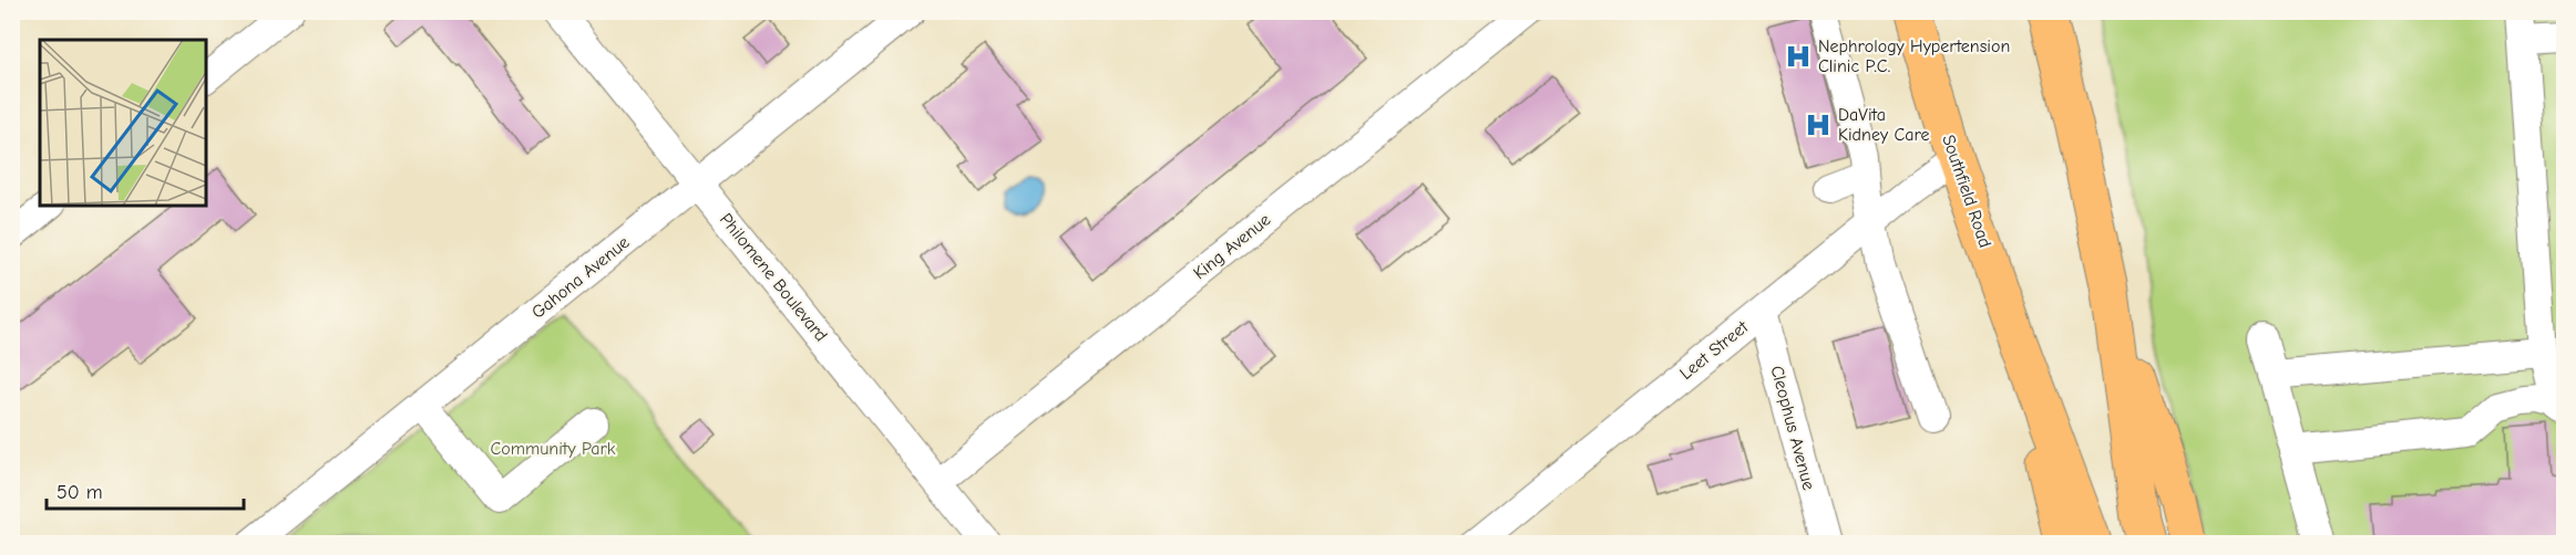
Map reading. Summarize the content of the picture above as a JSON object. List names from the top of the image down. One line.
{"streets":{"highway":["Southfield Road"],"street":["King Avenue","Gahona Avenue","Philomene Boulevard","Leet Street","Cleophus Avenue"]},"crossings":[["Southfield Road","Leet Street"],["King Avenue","Philomene Boulevard"],["Gahona Avenue","Philomene Boulevard"],["Leet Street","Cleophus Avenue"]],"parks":["Community Park"],"places":{"hospital":["Nephrology Hypertension Clinic P.C.","DaVita Kidney Care"]},"scale_bar":"50 m"}
